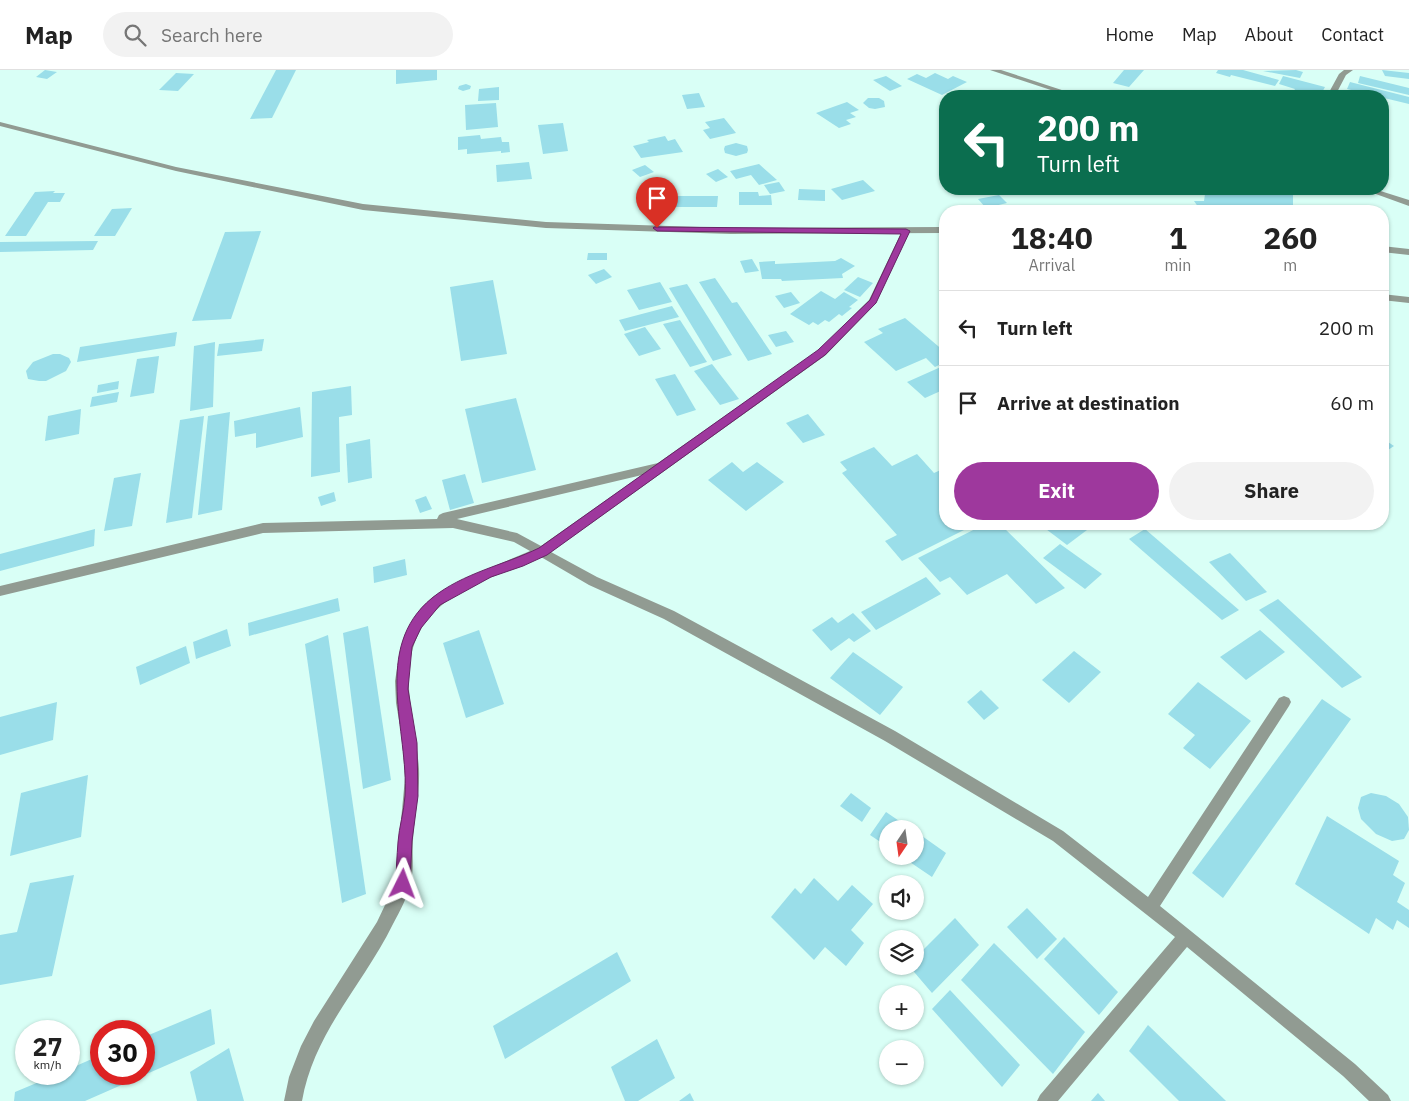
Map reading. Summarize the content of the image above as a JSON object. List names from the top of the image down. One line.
{"north":"bottom","page":{"header":"Map","search":"Search here","nav":["Home","Map","About","Contact"],"turn":["200 m","Turn left"],"eta":["18:40","Arrival","1","min","260","m"],"list":[{"name":"Turn left","value":"200 m"},{"name":"Arrive at destination","value":"60 m"}],"buttons":["Exit","Share"],"map_buttons":["+","−"],"speed":"27 km/h","limit":"30"}}
